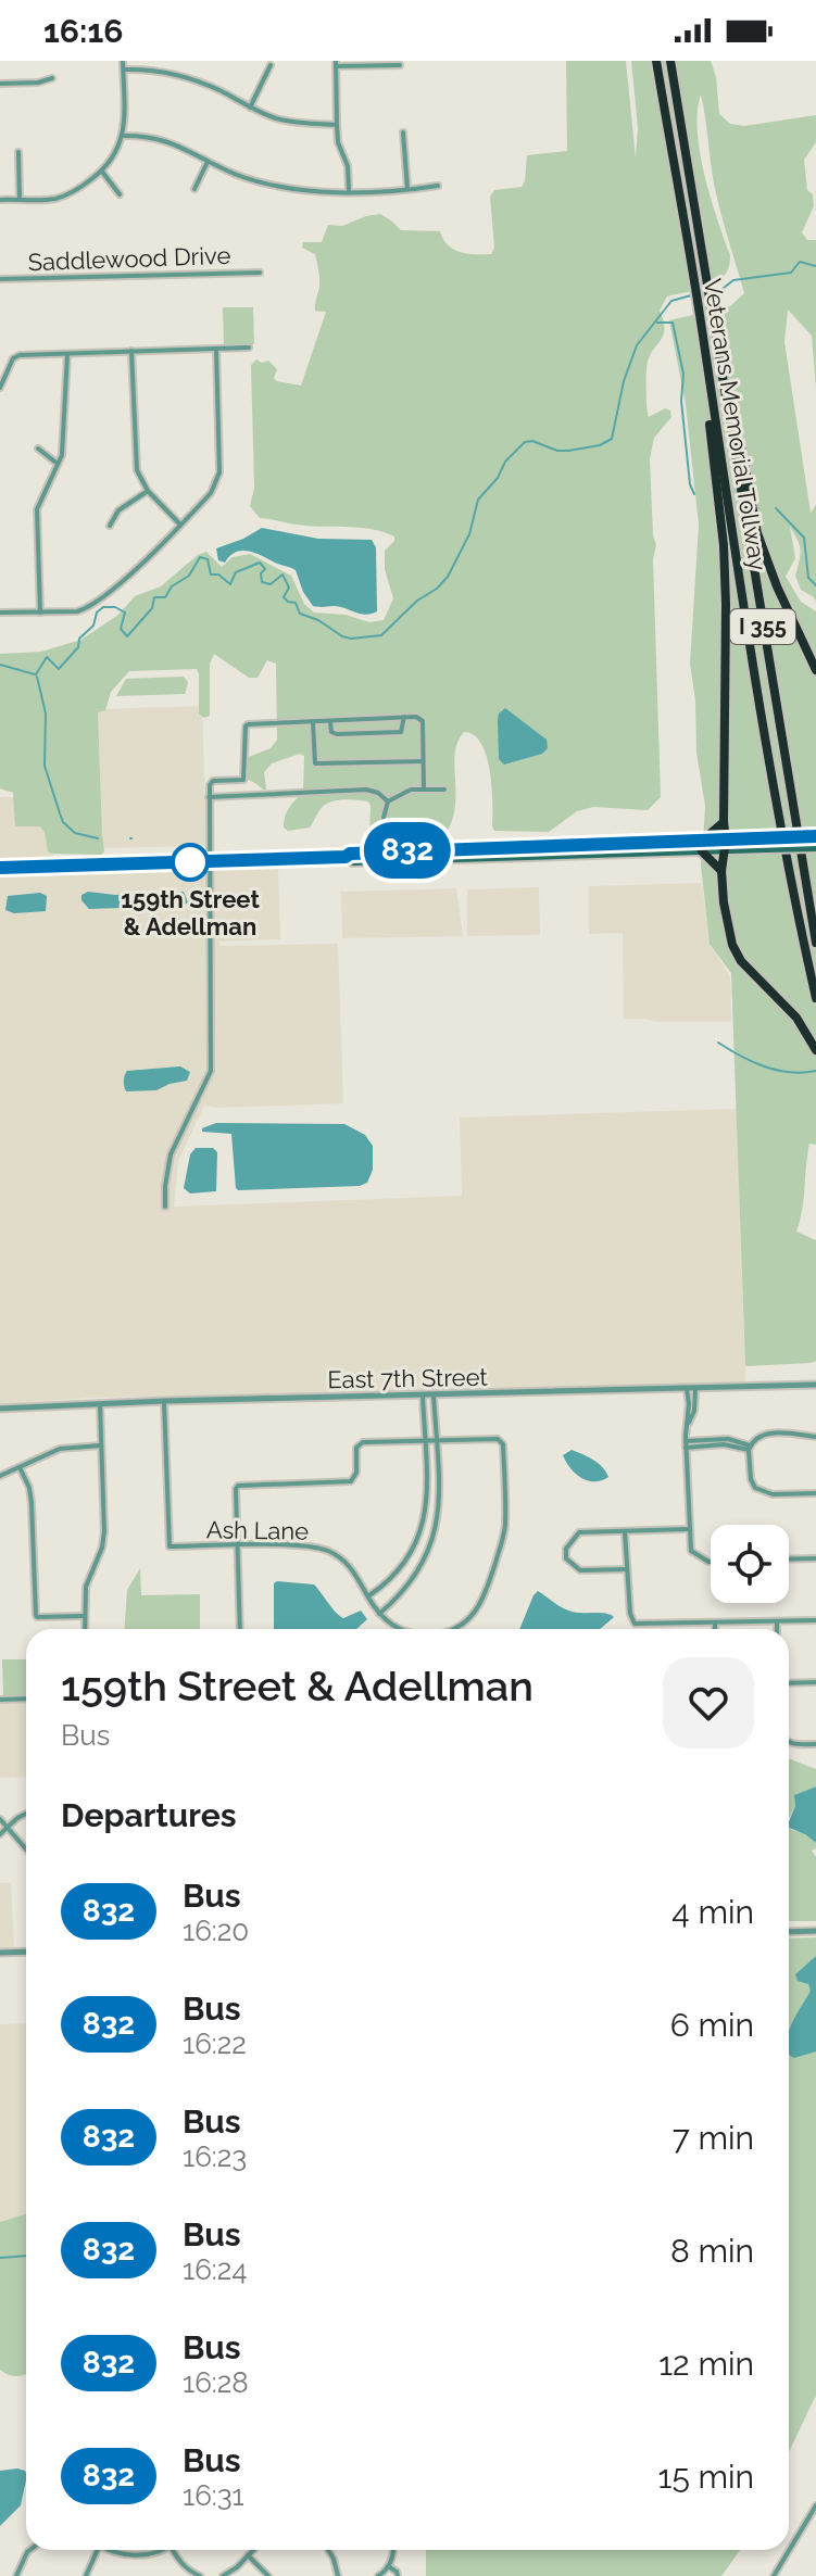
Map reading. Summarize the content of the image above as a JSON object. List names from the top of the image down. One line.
{"streets":{"highway":["Veterans Memorial Tollway","I 355"],"street":["Saddlewood Drive","East 7th Street","Ash Lane"]},"crossings":[["East 7th Street","Ash Lane"]],"places":["159th Street & Adellman"],"lines":["bus line 832"],"page":{"status":"16:16","on_map":"832","heading":[["159th Street & Adellman","Bus"],"Departures"],"list":[{"mark":"832","name":"Bus","note":"16:20","value":"4 min"},{"mark":"832","name":"Bus","note":"16:22","value":"6 min"},{"mark":"832","name":"Bus","note":"16:23","value":"7 min"},{"mark":"832","name":"Bus","note":"16:24","value":"8 min"},{"mark":"832","name":"Bus","note":"16:28","value":"12 min"},{"mark":"832","name":"Bus","note":"16:31","value":"15 min"}]}}
